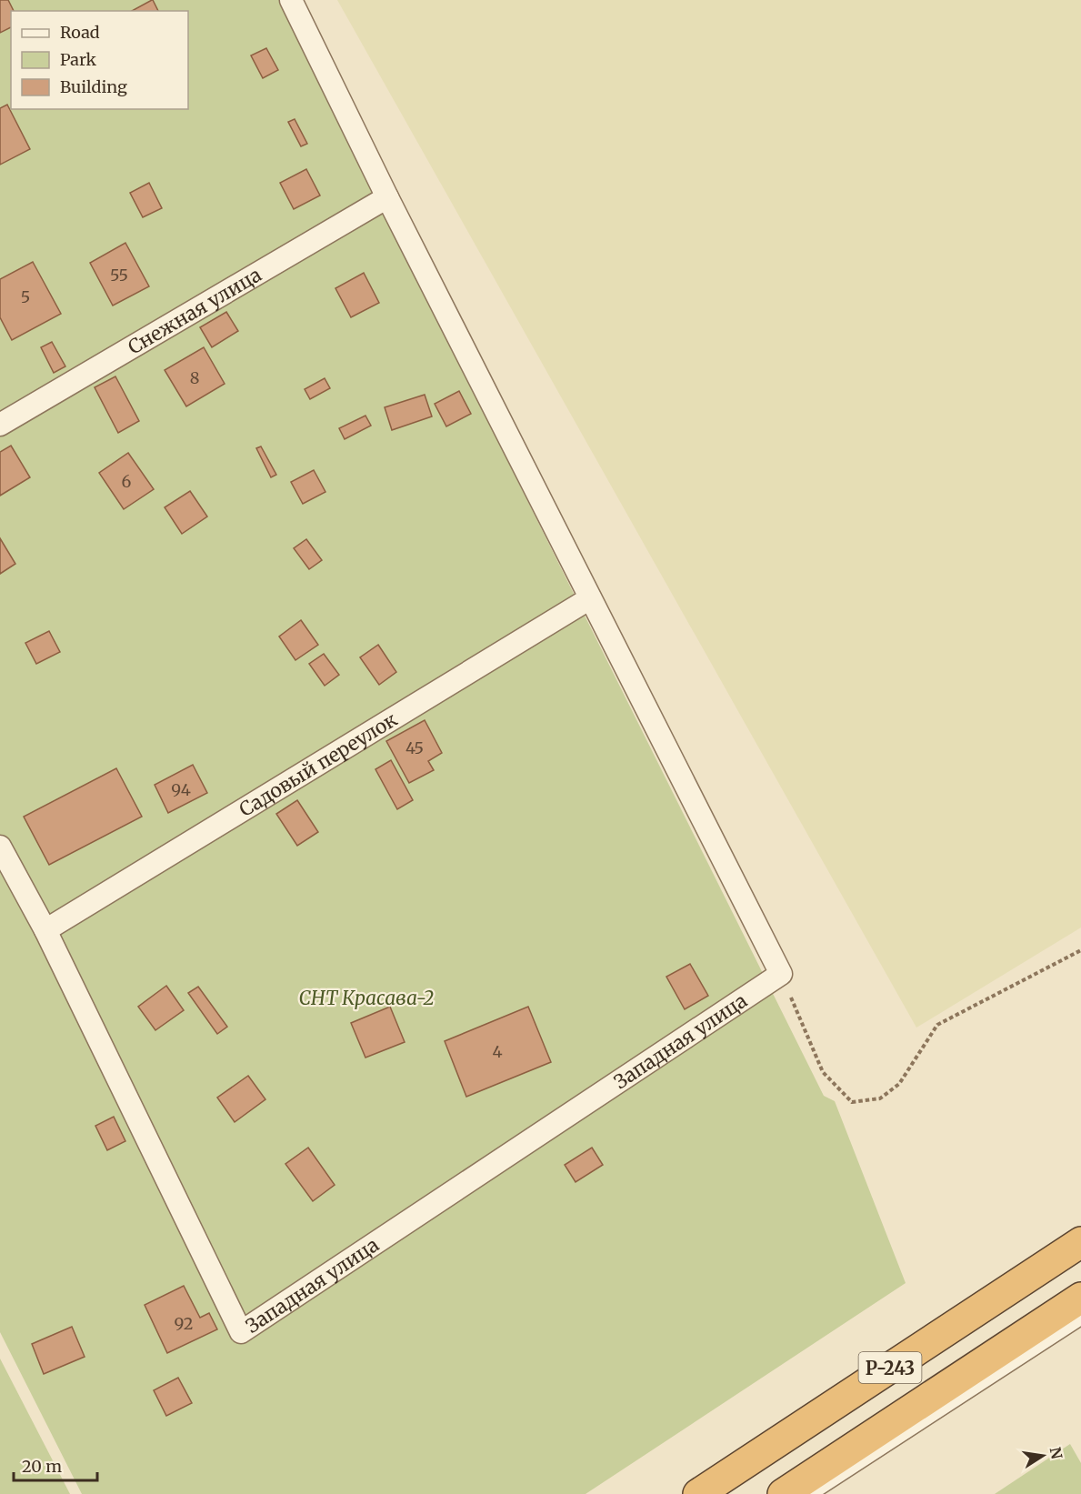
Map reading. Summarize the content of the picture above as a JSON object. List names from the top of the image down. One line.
{"streets":{"highway":["Р-243"],"street":["Снежная улица","Садовый переулок","Западная улица"]},"crossings":[["Садовый переулок","Западная улица"]],"parks":["СНТ Красава-2"],"house_numbers":["55","5","8","6","45","94","4","92"],"legend":["Road","Park","Building"],"scale_bar":"20 m","north":"right"}
